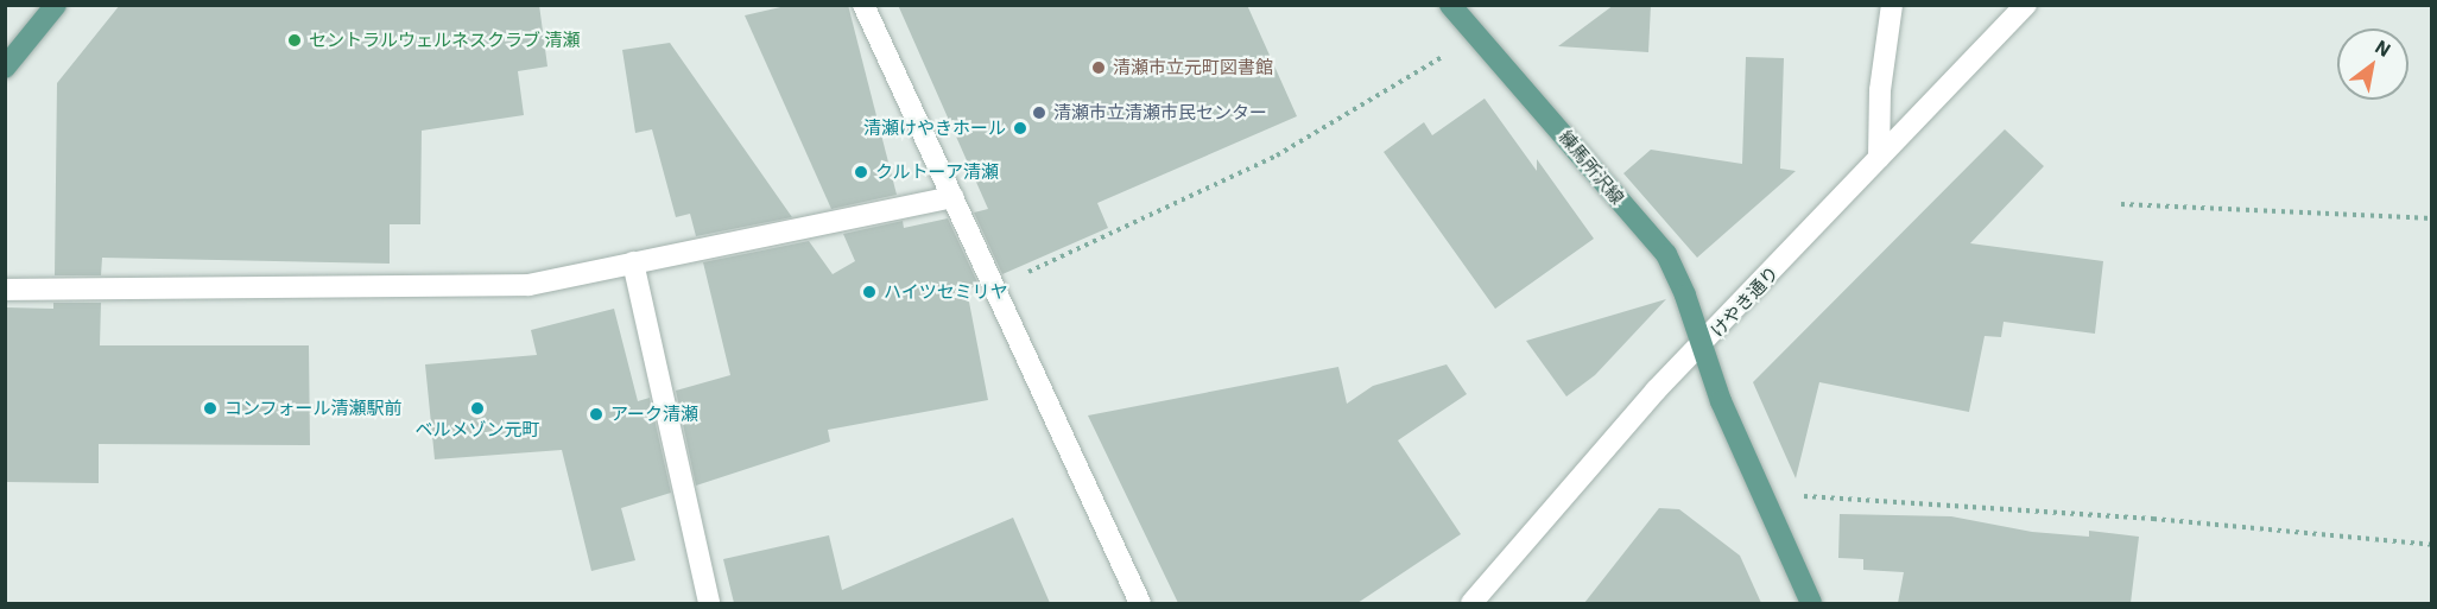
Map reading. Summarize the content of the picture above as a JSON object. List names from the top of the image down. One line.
{"streets":{"main road":["練馬所沢線"],"street":["けやき通り"]},"crossings":[["練馬所沢線","けやき通り"]],"places":["セントラルウェルネスクラブ 清瀬","清瀬市立元町図書館","清瀬市立清瀬市民センター","清瀬けやきホール","クルトーア清瀬","ハイツセミリヤ","コンフォール清瀬駅前","ベルメゾン元町","アーク清瀬"],"north":"top right"}
